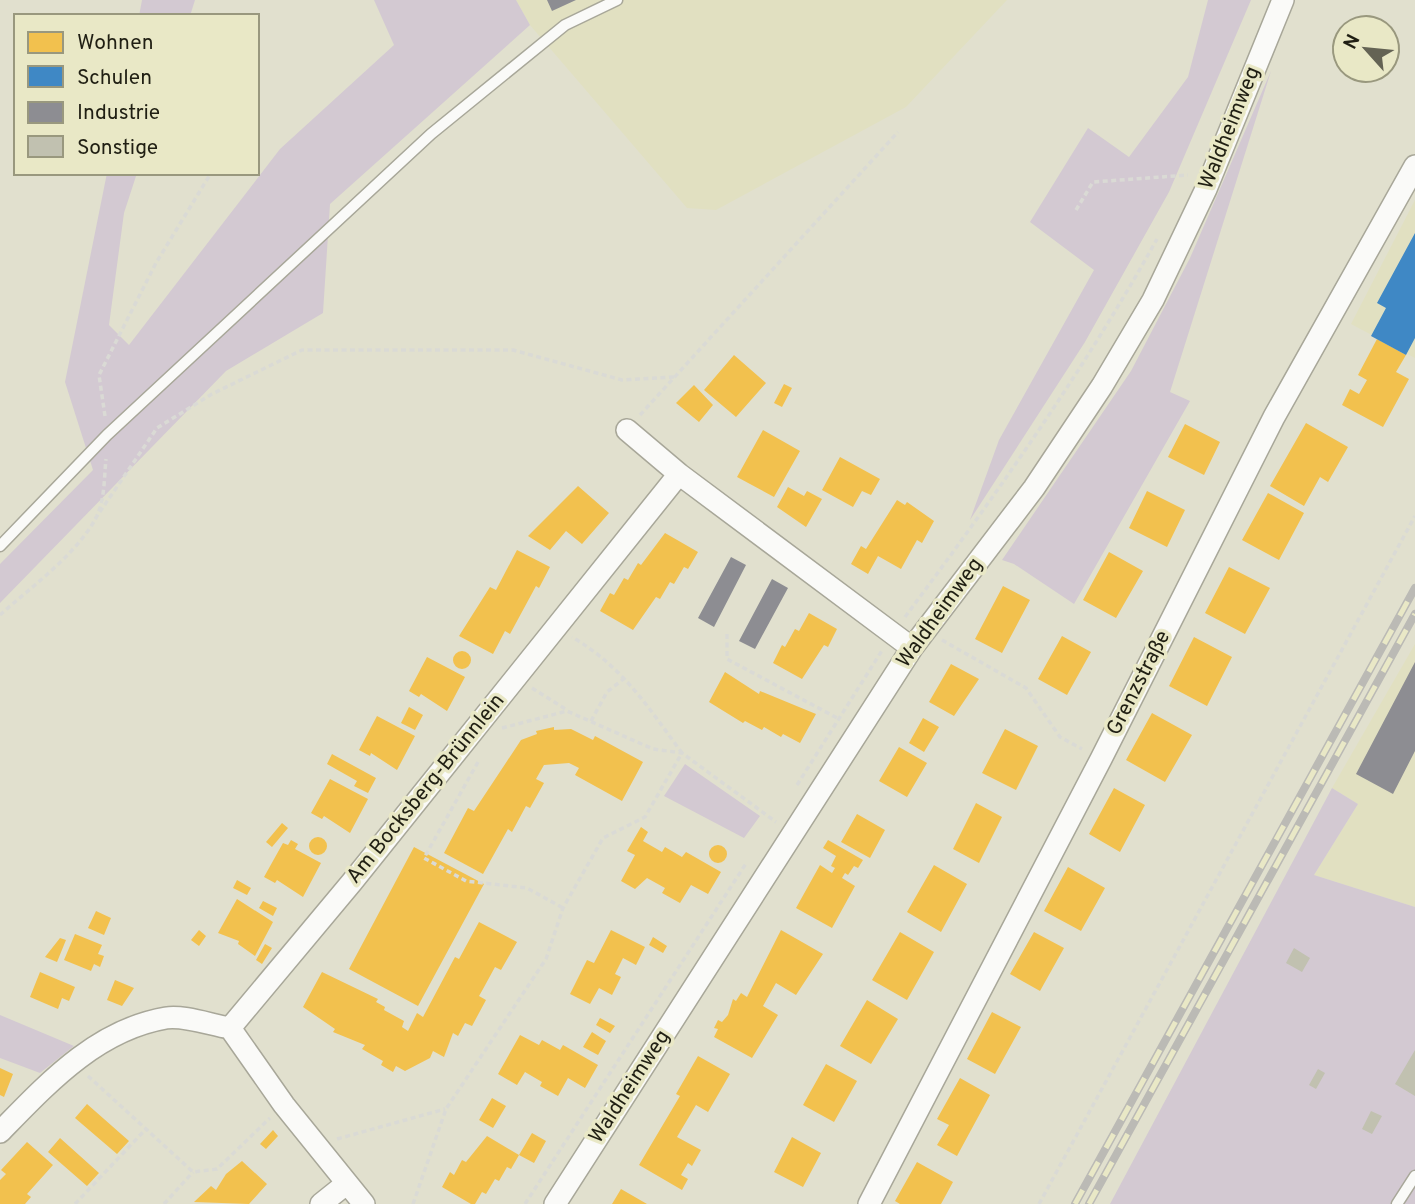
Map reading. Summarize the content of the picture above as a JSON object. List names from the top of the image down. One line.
{"streets":{"street":["Waldheimweg","Grenzstraße","Am Bocksberg-Brünnlein"]},"legend":["Wohnen","Schulen","Industrie","Sonstige"],"north":"top left"}
